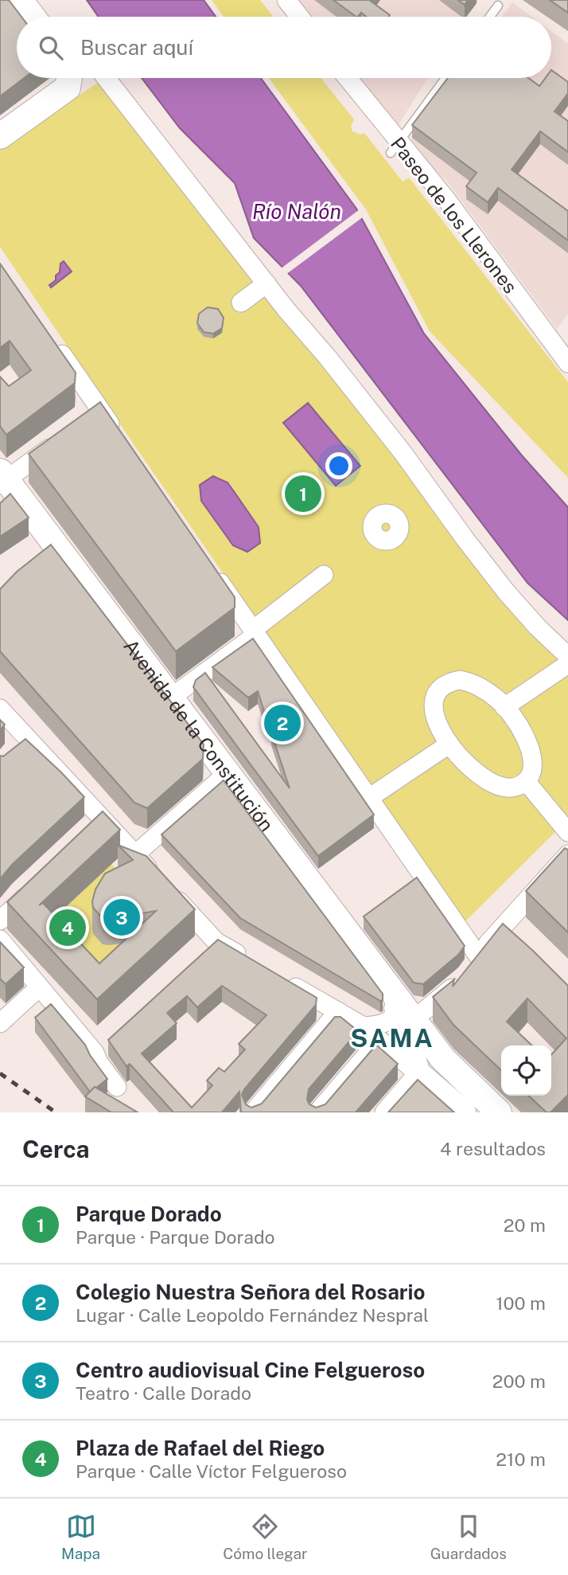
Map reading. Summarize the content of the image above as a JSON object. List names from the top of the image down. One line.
{"streets":{"street":["Paseo de los Llerones","Avenida de la Constitución"]},"districts":["SAMA"],"water":["Río Nalón"],"page":{"search":"Buscar aquí","pins":["1","2","3","4"],"heading":["Cerca","4 resultados"],"list":[{"mark":"1","name":"Parque Dorado","note":"Parque · Parque Dorado","value":"20 m"},{"mark":"2","name":"Colegio Nuestra Señora del Rosario","note":"Lugar · Calle Leopoldo Fernández Nespral","value":"100 m"},{"mark":"3","name":"Centro audiovisual Cine Felgueroso","note":"Teatro · Calle Dorado","value":"200 m"},{"mark":"4","name":"Plaza de Rafael del Riego","note":"Parque · Calle Víctor Felgueroso","value":"210 m"}],"nav":["Mapa","Cómo llegar","Guardados"]}}
